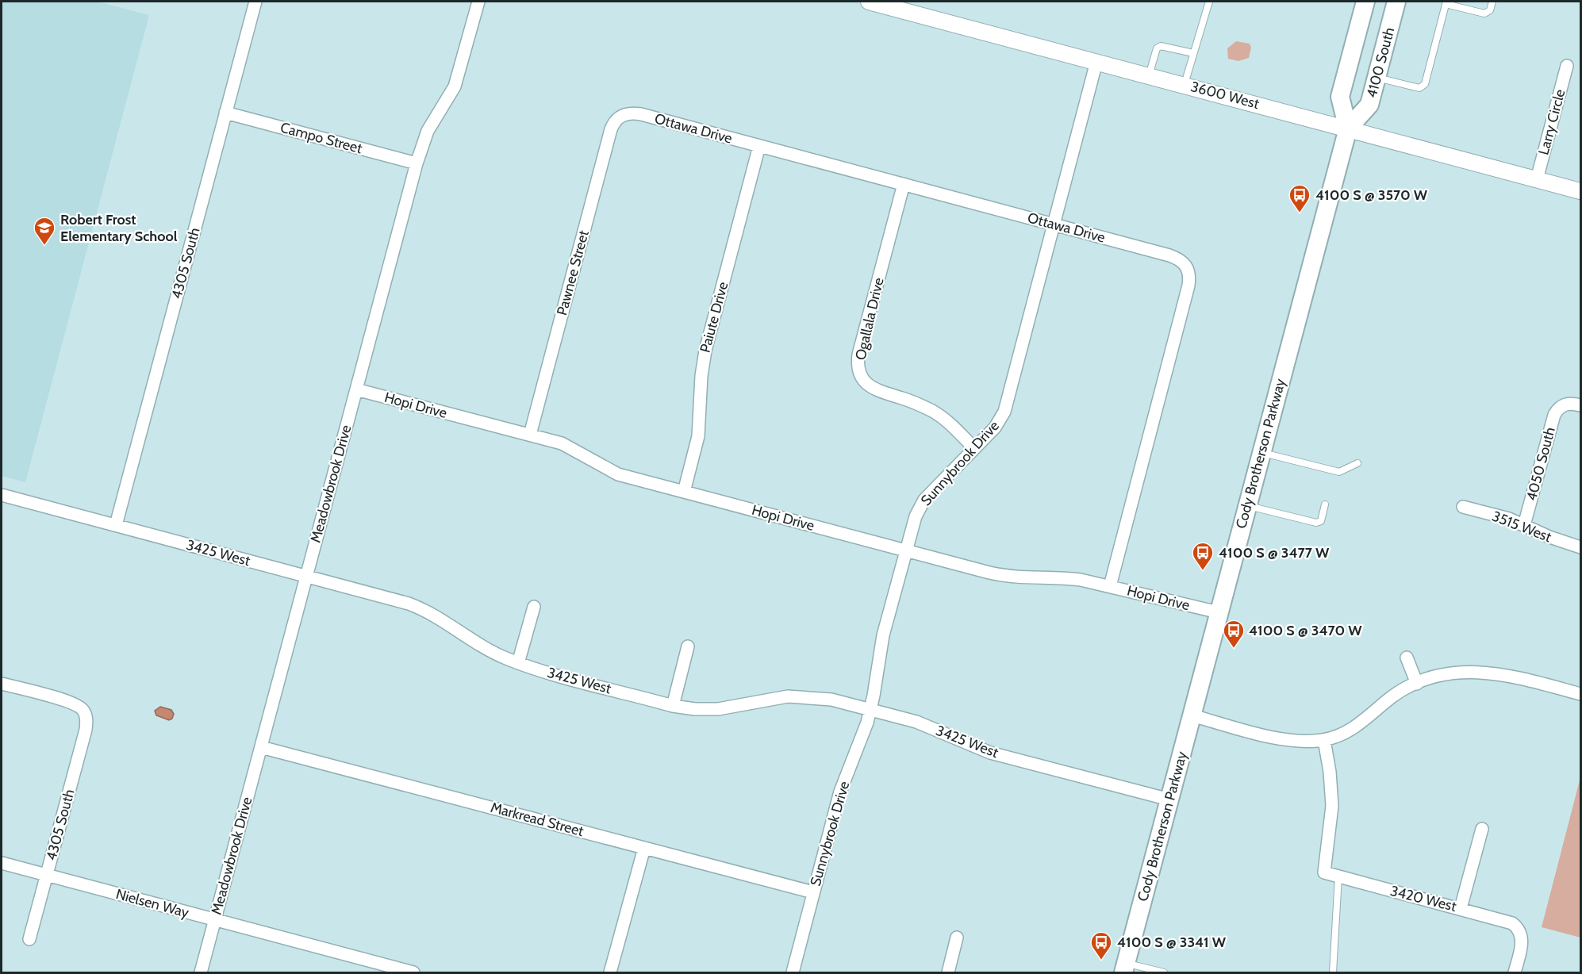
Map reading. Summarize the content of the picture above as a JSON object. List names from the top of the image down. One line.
{"streets":{"main road":["4100 South","Cody Brotherson Parkway"],"street":["3600 West","Larry Circle","Ottawa Drive","Campo Street","4305 South","Pawnee Street","Paiute Drive","Ogallala Drive","Hopi Drive","Sunnybrook Drive","4050 South","Meadowbrook Drive","3515 West","3425 West","Markread Street","3420 West","Nielsen Way"]},"crossings":[["4100 South","3600 West"],["4100 South","Cody Brotherson Parkway"],["3600 West","Larry Circle"],["3600 West","Cody Brotherson Parkway"],["3600 West","Sunnybrook Drive"],["Ottawa Drive","Pawnee Street"],["Ottawa Drive","Paiute Drive"],["Ottawa Drive","Ogallala Drive"],["Ottawa Drive","Hopi Drive"],["Ottawa Drive","Sunnybrook Drive"],["Campo Street","4305 South"],["Campo Street","Meadowbrook Drive"],["4305 South","3425 West"],["4305 South","Nielsen Way"],["Pawnee Street","Hopi Drive"],["Paiute Drive","Hopi Drive"],["Ogallala Drive","Sunnybrook Drive"],["Hopi Drive","Cody Brotherson Parkway"],["Hopi Drive","Sunnybrook Drive"],["Hopi Drive","Meadowbrook Drive"],["Cody Brotherson Parkway","3425 West"],["Sunnybrook Drive","3425 West"],["Sunnybrook Drive","Markread Street"],["4050 South","3515 West"],["Meadowbrook Drive","3425 West"],["Meadowbrook Drive","Markread Street"],["Meadowbrook Drive","Nielsen Way"]],"places":{"bus stop":["4100 S @ 3570 W","4100 S @ 3477 W","4100 S @ 3470 W","4100 S @ 3341 W"],"school or university":["Robert Frost Elementary School"]}}
